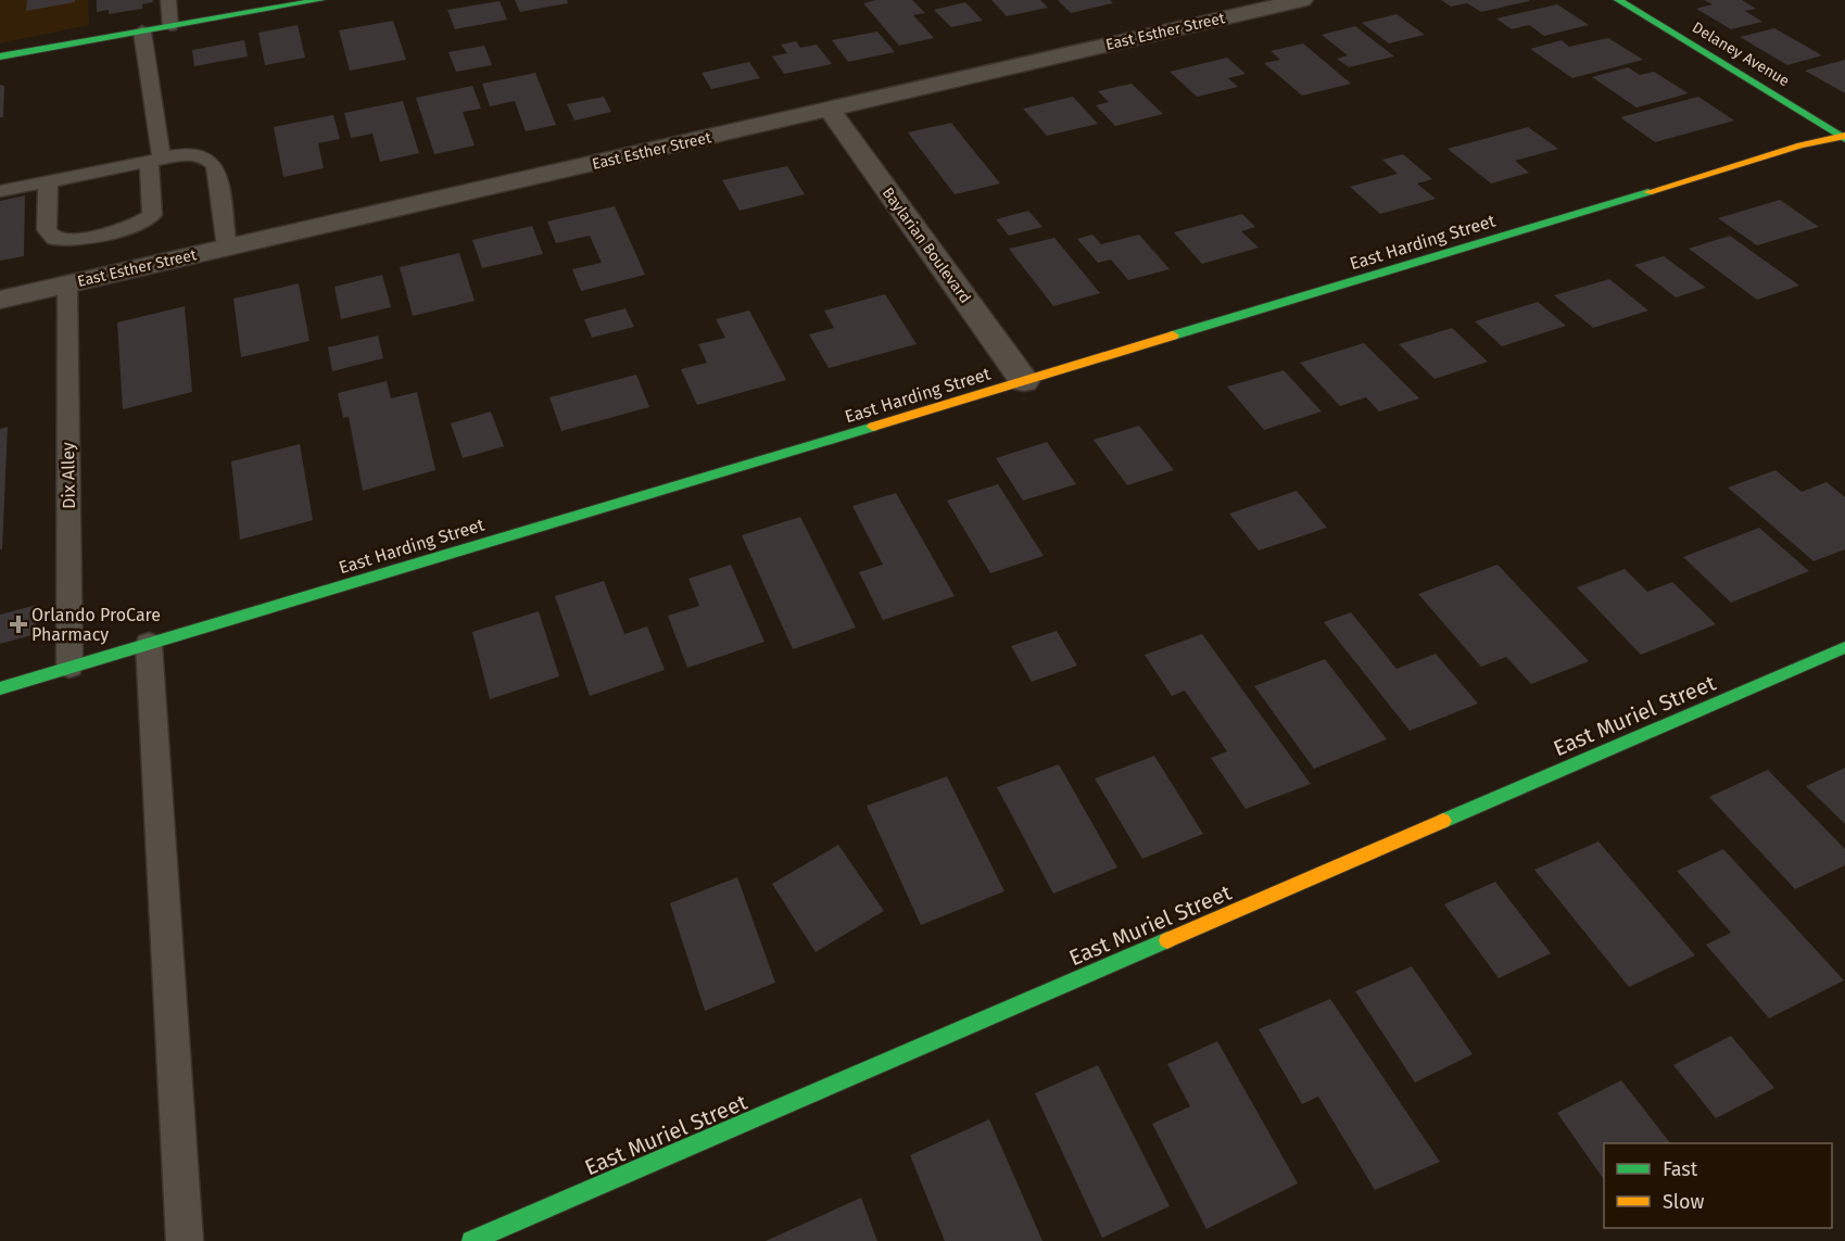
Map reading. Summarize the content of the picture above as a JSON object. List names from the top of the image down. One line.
{"streets":{"street":["East Esther Street","Delaney Avenue","East Harding Street","Baylarian Boulevard","East Muriel Street"],"lane":["Dix Alley"]},"crossings":[["East Esther Street","Baylarian Boulevard"],["East Esther Street","Dix Alley"],["Delaney Avenue","East Harding Street"],["East Harding Street","Baylarian Boulevard"],["East Harding Street","Dix Alley"]],"places":{"health":["Orlando ProCare Pharmacy"]},"legend":["Fast","Slow"]}
